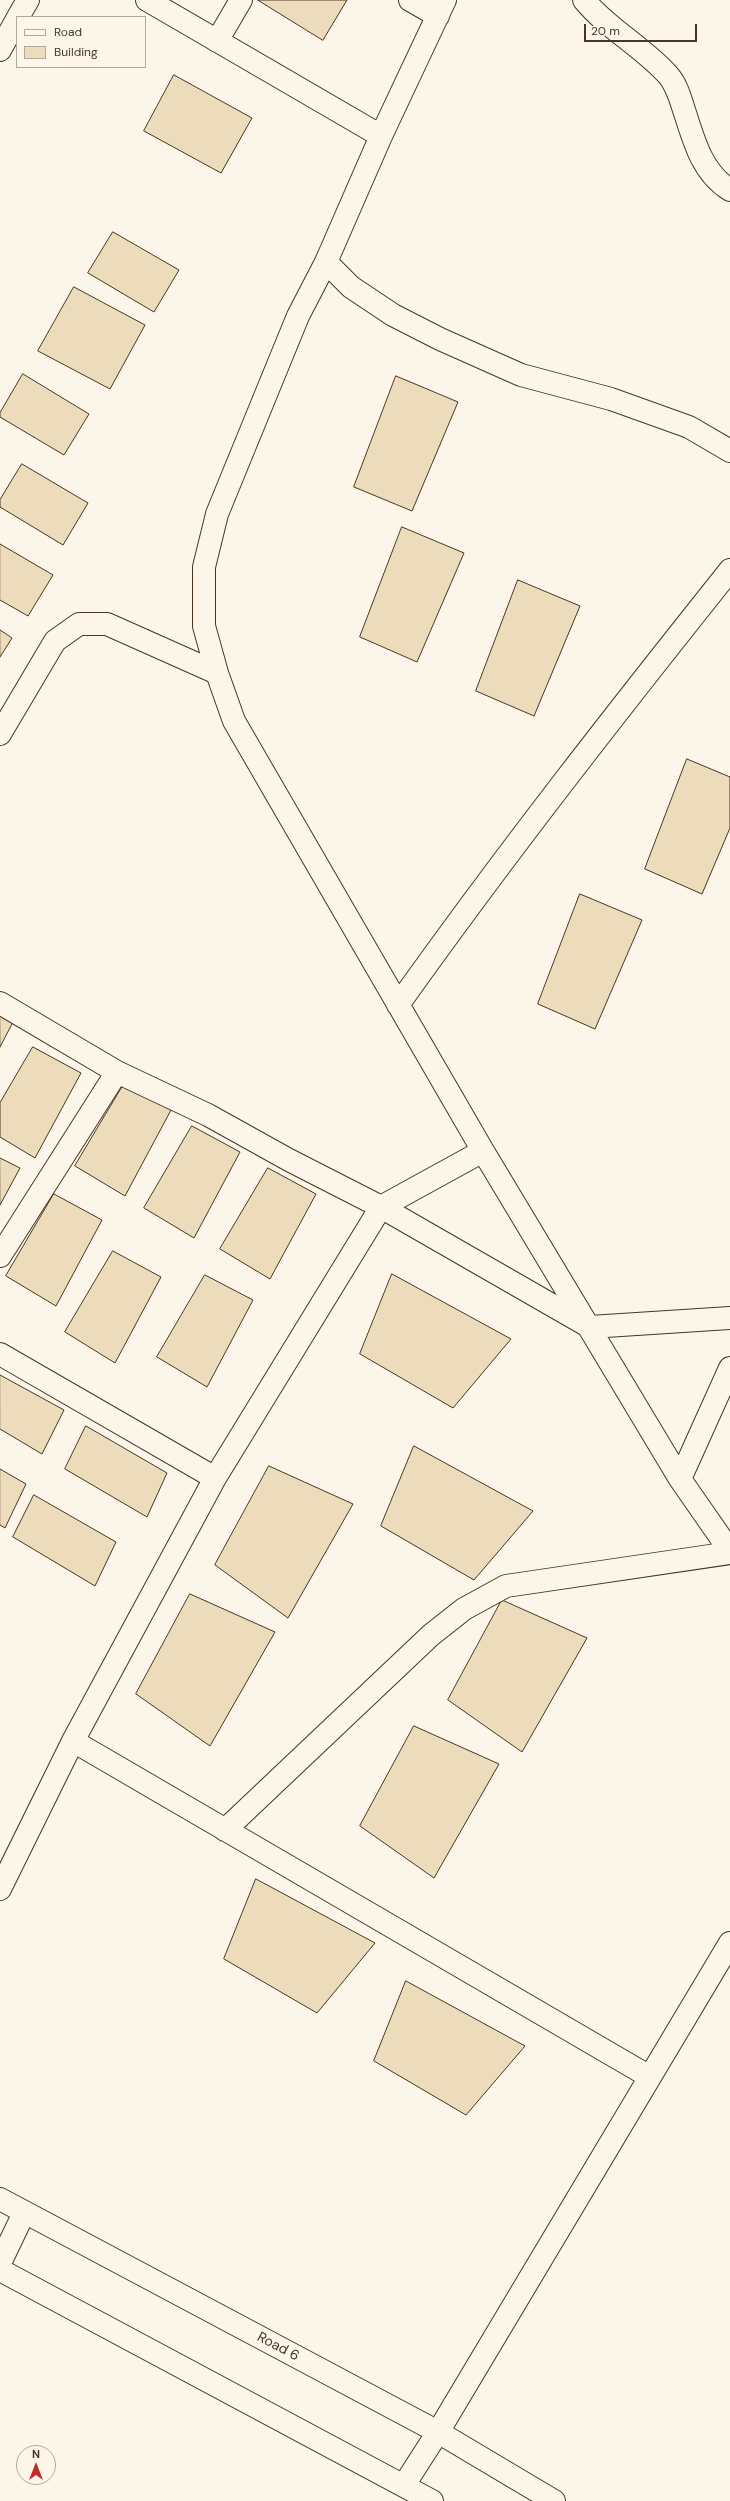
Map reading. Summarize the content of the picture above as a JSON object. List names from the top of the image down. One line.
{"streets":{"street":["Road 6"]},"legend":["Road","Building"],"scale_bar":"20 m","north":"top"}
